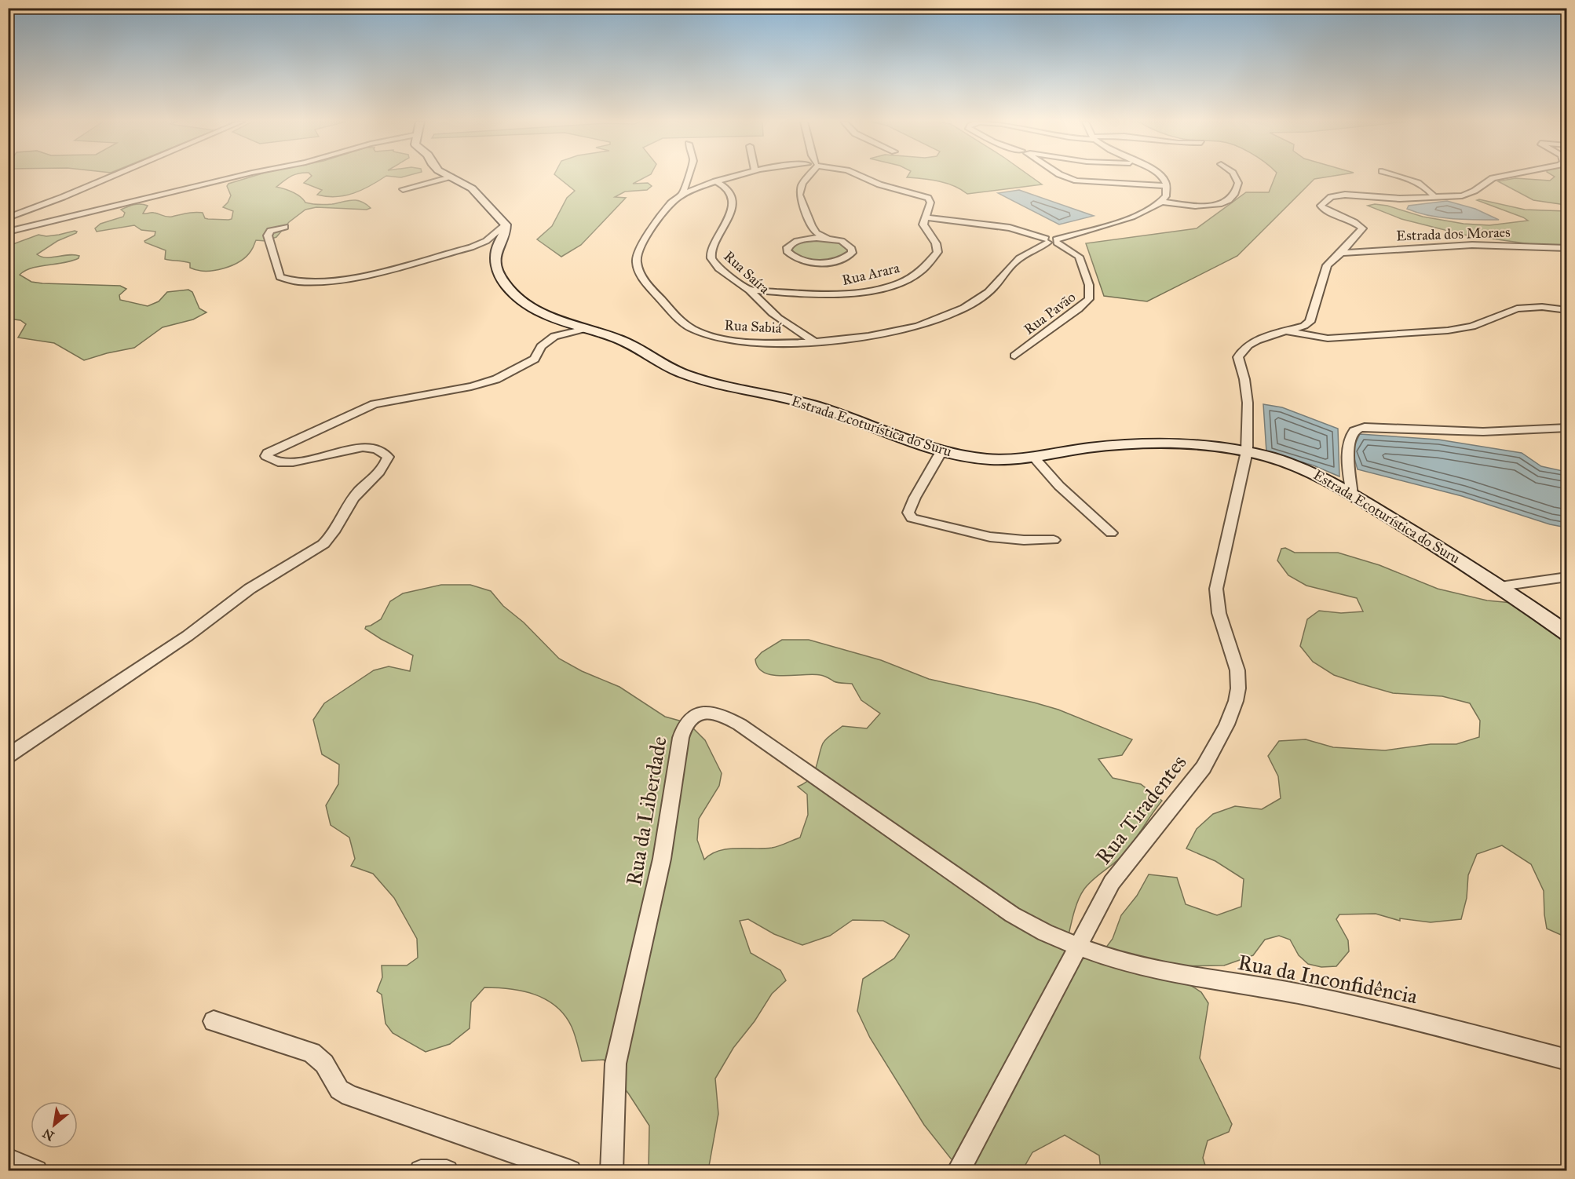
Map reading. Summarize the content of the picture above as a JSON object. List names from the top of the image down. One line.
{"streets":{"main road":["Estrada Ecoturística do Suru"],"street":["Estrada dos Moraes","Rua Saíra","Rua Arara","Rua Pavão","Rua Sabiá","Rua Tiradentes","Rua da Liberdade","Rua da Inconfidência"]},"crossings":[["Rua Saíra","Rua Arara"],["Rua Saíra","Rua Sabiá"],["Rua Arara","Rua Pavão"],["Rua Pavão","Rua Sabiá"],["Estrada Ecoturística do Suru","Rua Tiradentes"],["Rua Tiradentes","Rua da Liberdade"],["Rua Tiradentes","Rua da Inconfidência"],["Rua da Liberdade","Rua da Inconfidência"]],"north":"bottom left"}
